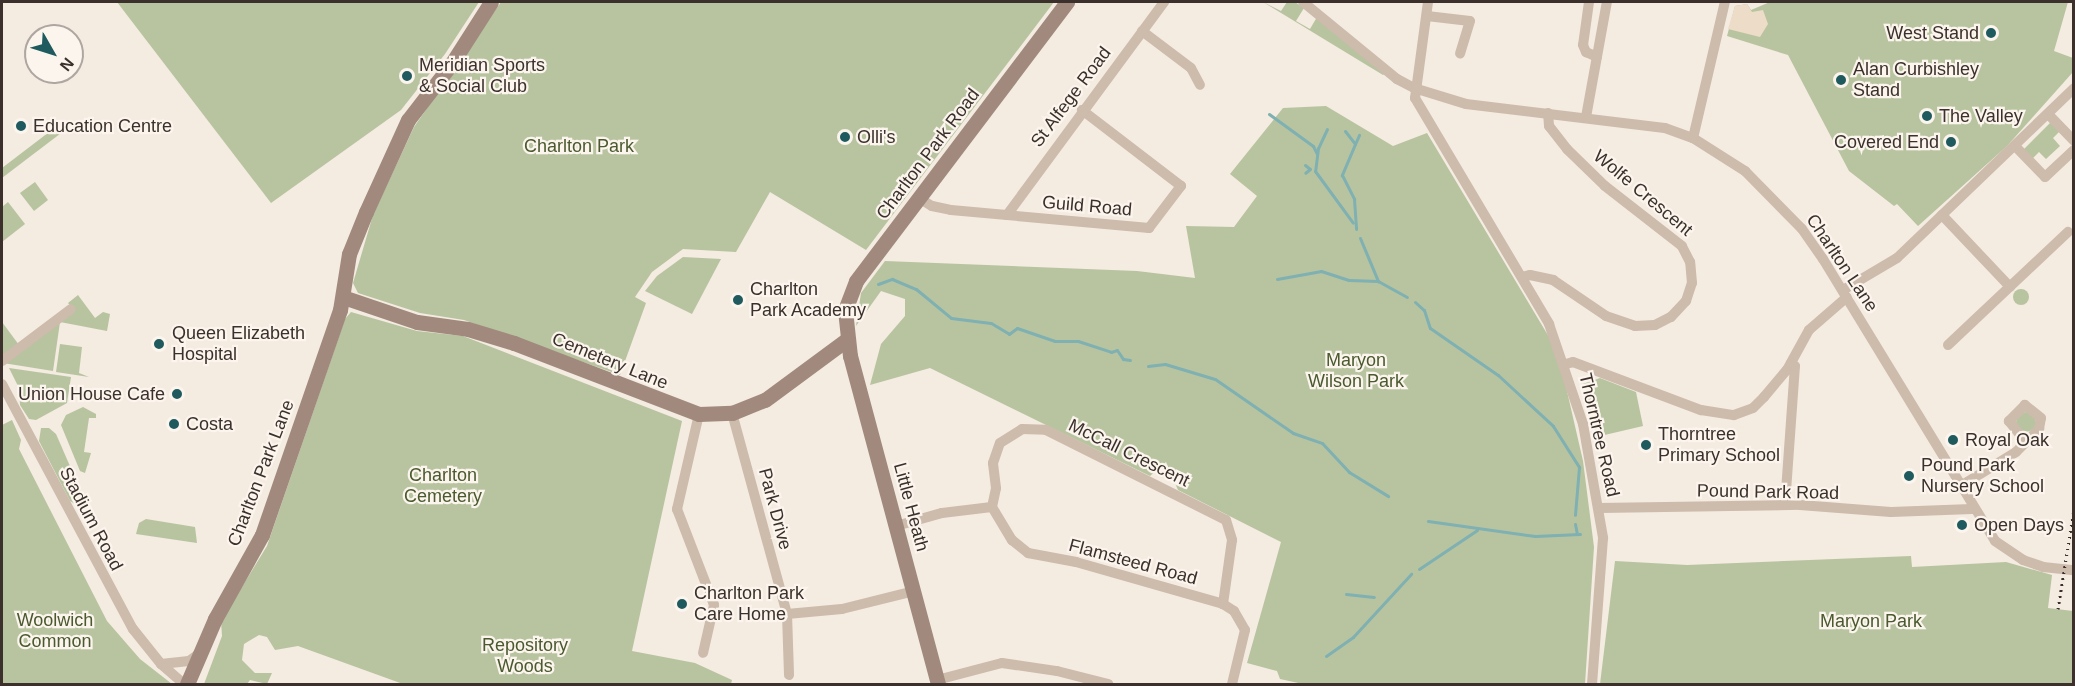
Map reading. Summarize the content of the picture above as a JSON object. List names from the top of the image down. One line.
{"streets":{"street":["St Alfege Road","Charlton Park Road","Wolfe Crescent","Guild Road","Charlton Lane","Cemetery Lane","Thorntree Road","McCall Crescent","Charlton Park Lane","Pound Park Road","Little Heath","Park Drive","Stadium Road","Flamsteed Road"]},"crossings":[["St Alfege Road","Guild Road"],["Charlton Park Road","Guild Road"],["Charlton Park Road","Cemetery Lane"],["Charlton Park Road","Little Heath"],["Wolfe Crescent","Charlton Lane"],["Wolfe Crescent","Thorntree Road"],["Charlton Lane","Thorntree Road"],["Charlton Lane","Pound Park Road"],["Cemetery Lane","Charlton Park Lane"],["Cemetery Lane","Little Heath"],["Cemetery Lane","Park Drive"],["Thorntree Road","Pound Park Road"],["McCall Crescent","Flamsteed Road"],["Charlton Park Lane","Stadium Road"]],"parks":["Charlton Park","Maryon Wilson Park","Charlton Cemetery","Woolwich Common","Maryon Park","Repository Woods"],"places":["West Stand","Meridian Sports & Social Club","Alan Curbishley Stand","The Valley","Education Centre","Olli's","Covered End","Charlton Park Academy","Queen Elizabeth Hospital","Union House Cafe","Costa","Royal Oak","Thorntree Primary School","Pound Park Nursery School","Open Days","Charlton Park Care Home"],"north":"bottom right"}
